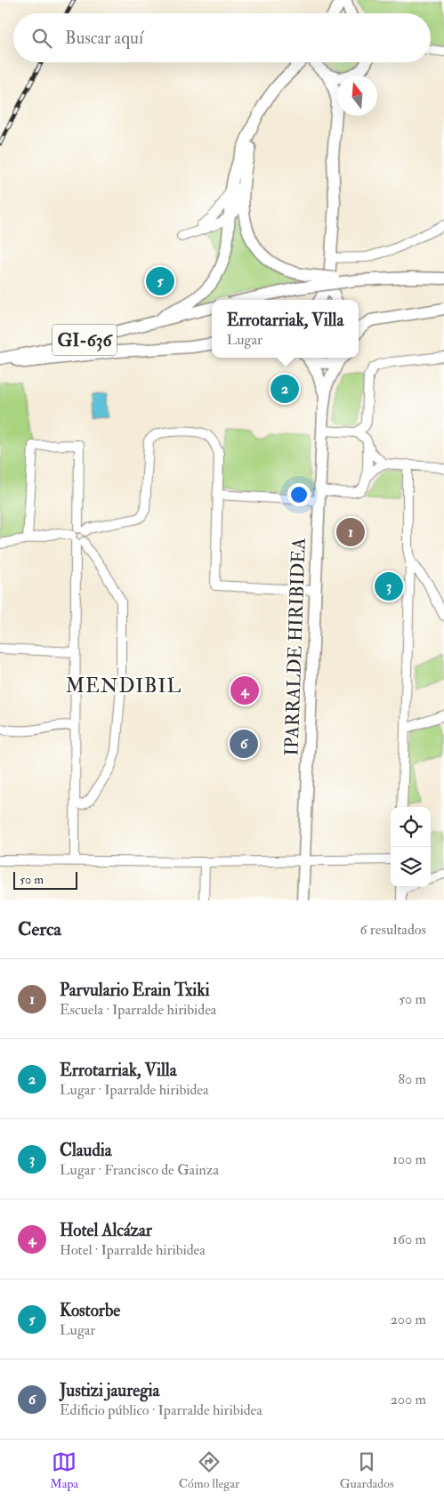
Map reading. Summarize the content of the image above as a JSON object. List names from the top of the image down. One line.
{"streets":{"main road":["GI-636","IPARRALDE HIRIBIDEA"]},"districts":["MENDIBIL"],"scale_bar":"50 m","north":"top","page":{"search":"Buscar aquí","pins":["5","2","1","3","4","6"],"popup":["Errotarriak, Villa","Lugar"],"scale":"50 m","heading":["Cerca","6 resultados"],"list":[{"mark":"1","name":"Parvulario Erain Txiki","note":"Escuela · Iparralde hiribidea","value":"50 m"},{"mark":"2","name":"Errotarriak, Villa","note":"Lugar · Iparralde hiribidea","value":"80 m"},{"mark":"3","name":"Claudia","note":"Lugar · Francisco de Gainza","value":"100 m"},{"mark":"4","name":"Hotel Alcázar","note":"Hotel · Iparralde hiribidea","value":"160 m"},{"mark":"5","name":"Kostorbe","note":"Lugar","value":"200 m"},{"mark":"6","name":"Justizi jauregia","note":"Edificio público · Iparralde hiribidea","value":"200 m"}],"nav":["Mapa","Cómo llegar","Guardados"]}}
